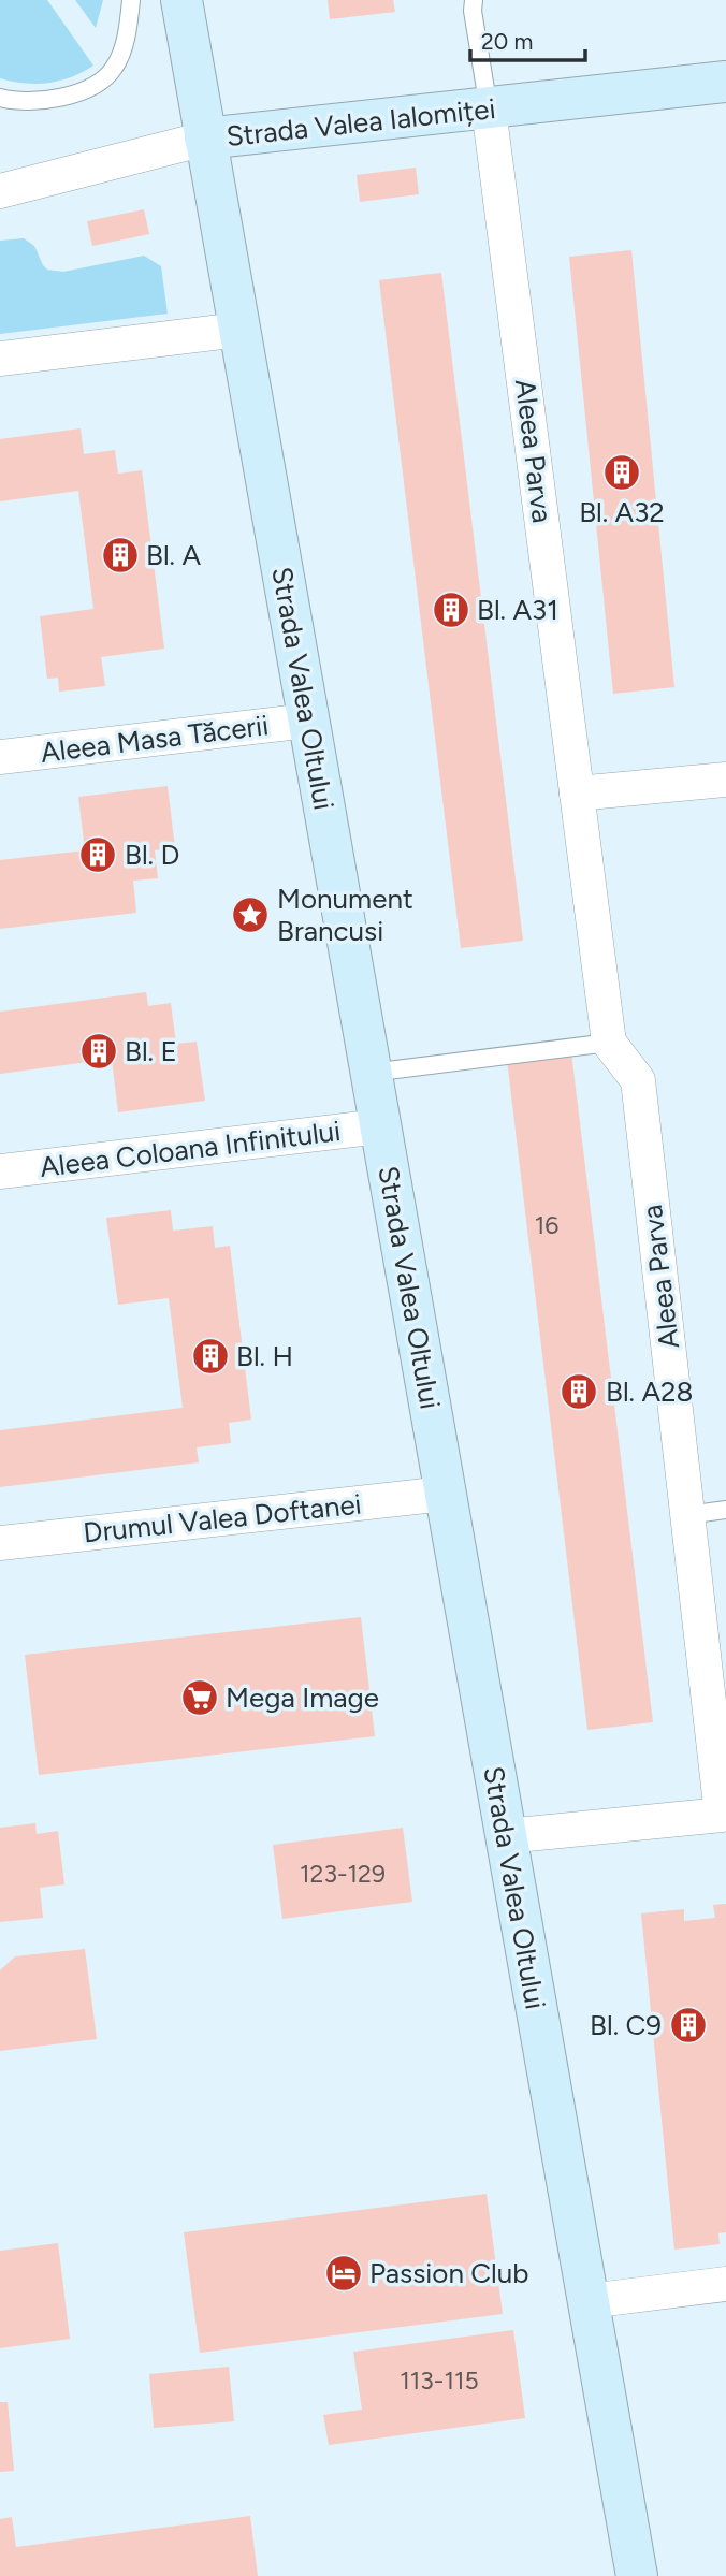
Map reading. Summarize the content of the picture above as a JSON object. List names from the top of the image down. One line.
{"streets":{"main road":["Strada Valea Ialomiței","Strada Valea Oltului"],"street":["Aleea Parva","Aleea Masa Tăcerii","Aleea Coloana Infinitului","Drumul Valea Doftanei"]},"crossings":[["Strada Valea Ialomiței","Aleea Parva"],["Strada Valea Ialomiței","Strada Valea Oltului"],["Aleea Parva","Strada Valea Oltului"],["Strada Valea Oltului","Aleea Masa Tăcerii"],["Strada Valea Oltului","Aleea Coloana Infinitului"],["Strada Valea Oltului","Drumul Valea Doftanei"]],"places":{"building":["Bl. A32","Bl. A","Bl. A31","Bl. D","Bl. E","Bl. H","Bl. A28","Bl. C9"],"place":["Monument Brancusi"],"supermarket":["Mega Image"],"hotel":["Passion Club"]},"house_numbers":["16","123-129","113-115"],"scale_bar":"20 m"}
